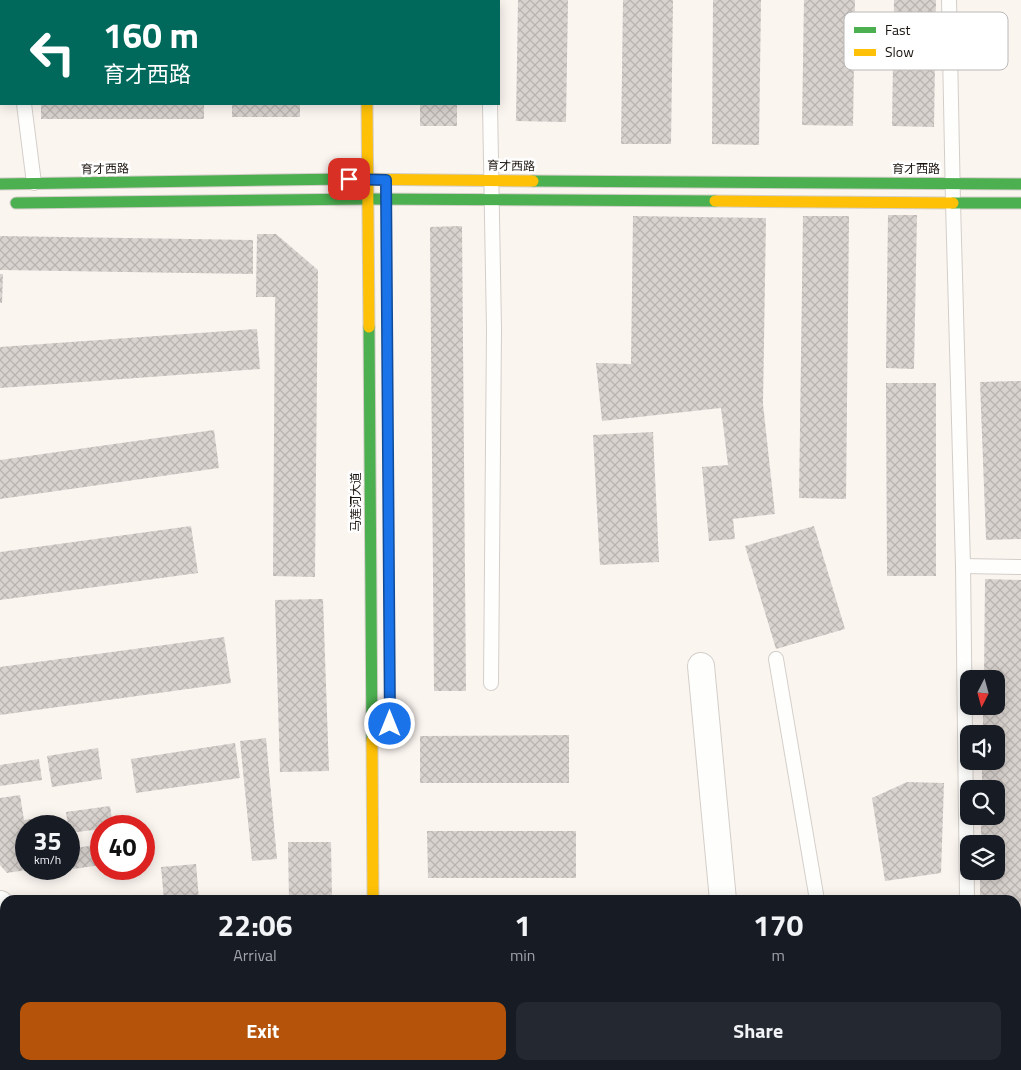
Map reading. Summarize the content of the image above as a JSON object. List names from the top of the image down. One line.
{"streets":{"street":["育才西路","马莲河大道"]},"crossings":[["育才西路","马莲河大道"]],"legend":["Fast","Slow"],"north":"bottom","page":{"turn":["160 m","育才西路"],"speed":"35 km/h","limit":"40","eta":["22:06","Arrival","1","min","170","m"],"buttons":["Exit","Share"]}}
